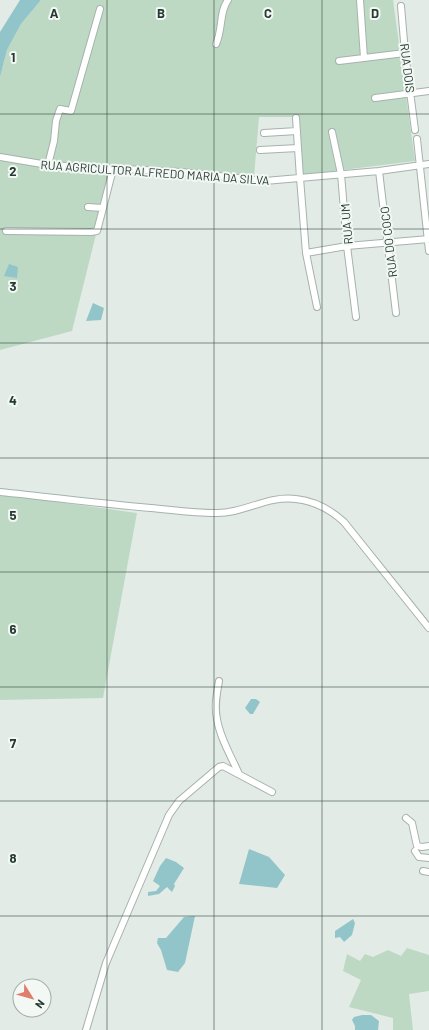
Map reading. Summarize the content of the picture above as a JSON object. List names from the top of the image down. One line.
{"streets":{"street":["RUA DOIS","RUA AGRICULTOR ALFREDO MARIA DA SILVA","RUA UM","RUA DO COCO"]},"crossings":[["RUA AGRICULTOR ALFREDO MARIA DA SILVA","RUA UM"],["RUA AGRICULTOR ALFREDO MARIA DA SILVA","RUA DO COCO"]],"north":"bottom right","grid":{"columns":["A","B","C","D"],"rows":["1","2","3","4","5","6","7","8"]}}
